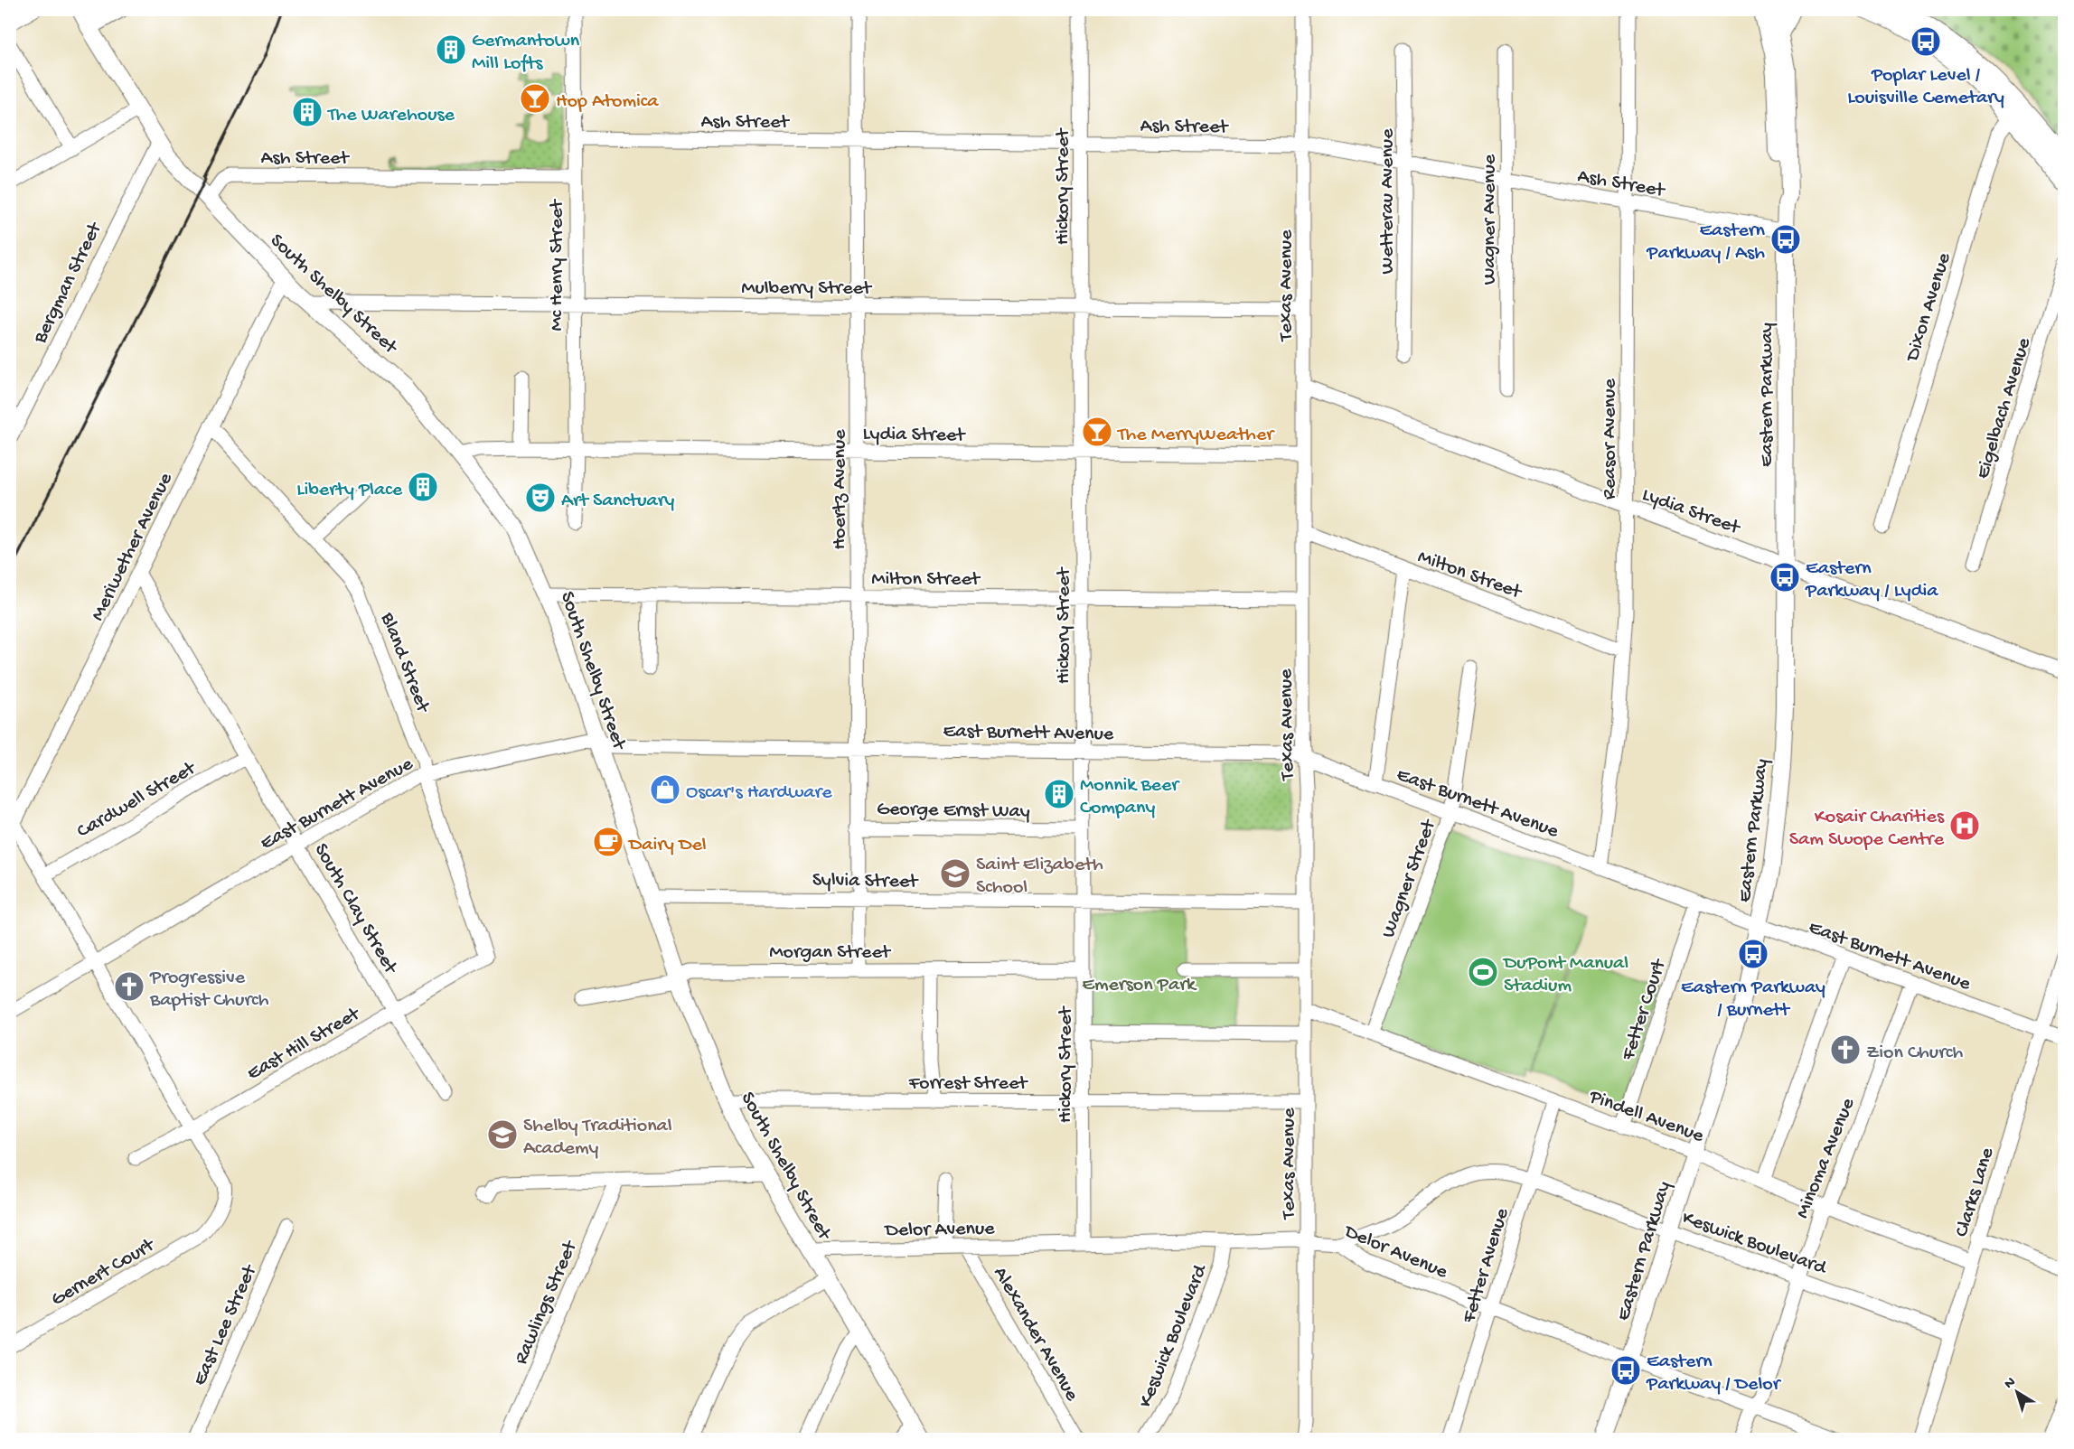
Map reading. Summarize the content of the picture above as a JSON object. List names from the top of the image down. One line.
{"streets":{"main road":["South Shelby Street","Eastern Parkway"],"street":["Ash Street","Hickory Street","Wetterau Avenue","Wagner Avenue","Mc Henry Street","Bergman Street","Mulberry Street","Texas Avenue","Dixon Avenue","Eigelbach Avenue","Lydia Street","Reasor Avenue","Hoertz Avenue","Meriwether Avenue","Milton Street","Bland Street","East Burnett Avenue","Cardwell Street","George Ernst Way","Sylvia Street","Wagner Street","South Clay Street","Morgan Street","Fetter Court","East Hill Street","Forrest Street","Pindell Avenue","Minoma Avenue","Clarks Lane","Delor Avenue","Keswick Boulevard","Fetter Avenue","Gernert Court","Rawlings Street","East Lee Street","Alexander Avenue"]},"crossings":[["Ash Street","Hickory Street"],["Ash Street","Wetterau Avenue"],["Ash Street","Wagner Avenue"],["Ash Street","Mc Henry Street"],["Ash Street","Texas Avenue"],["Ash Street","South Shelby Street"],["Ash Street","Eastern Parkway"],["Ash Street","Reasor Avenue"],["Ash Street","Hoertz Avenue"],["Hickory Street","Mulberry Street"],["Hickory Street","Lydia Street"],["Hickory Street","Milton Street"],["Hickory Street","East Burnett Avenue"],["Hickory Street","George Ernst Way"],["Hickory Street","Sylvia Street"],["Hickory Street","Morgan Street"],["Hickory Street","Forrest Street"],["Hickory Street","Delor Avenue"],["Mc Henry Street","Mulberry Street"],["Mc Henry Street","Lydia Street"],["Bergman Street","South Shelby Street"],["Mulberry Street","Texas Avenue"],["Mulberry Street","South Shelby Street"],["Mulberry Street","Hoertz Avenue"],["Texas Avenue","Lydia Street"],["Texas Avenue","Milton Street"],["Texas Avenue","East Burnett Avenue"],["Texas Avenue","Sylvia Street"],["Texas Avenue","Forrest Street"],["Texas Avenue","Pindell Avenue"],["Texas Avenue","Delor Avenue"],["South Shelby Street","Lydia Street"],["South Shelby Street","Meriwether Avenue"],["South Shelby Street","Milton Street"],["South Shelby Street","East Burnett Avenue"],["South Shelby Street","Sylvia Street"],["South Shelby Street","Morgan Street"],["South Shelby Street","Forrest Street"],["South Shelby Street","Delor Avenue"],["Eastern Parkway","Lydia Street"],["Eastern Parkway","East Burnett Avenue"],["Eastern Parkway","Pindell Avenue"],["Eastern Parkway","Delor Avenue"],["Eastern Parkway","Keswick Boulevard"],["Lydia Street","Reasor Avenue"],["Lydia Street","Hoertz Avenue"],["Reasor Avenue","Milton Street"],["Reasor Avenue","East Burnett Avenue"],["Hoertz Avenue","Milton Street"],["Hoertz Avenue","East Burnett Avenue"],["Hoertz Avenue","George Ernst Way"],["Hoertz Avenue","Sylvia Street"],["Hoertz Avenue","Morgan Street"],["Meriwether Avenue","Bland Street"],["Meriwether Avenue","South Clay Street"],["Bland Street","East Burnett Avenue"],["Bland Street","East Hill Street"],["East Burnett Avenue","Wagner Street"],["East Burnett Avenue","South Clay Street"],["East Burnett Avenue","Fetter Court"],["East Burnett Avenue","Minoma Avenue"],["East Burnett Avenue","Clarks Lane"],["Cardwell Street","South Clay Street"],["Wagner Street","Pindell Avenue"],["South Clay Street","East Hill Street"],["Fetter Court","Pindell Avenue"],["East Hill Street","Gernert Court"],["Pindell Avenue","Minoma Avenue"],["Pindell Avenue","Clarks Lane"],["Pindell Avenue","Fetter Avenue"],["Minoma Avenue","Delor Avenue"],["Minoma Avenue","Keswick Boulevard"],["Clarks Lane","Keswick Boulevard"],["Delor Avenue","Keswick Boulevard"],["Delor Avenue","Fetter Avenue"],["Delor Avenue","Alexander Avenue"],["Keswick Boulevard","Fetter Avenue"]],"parks":["Emerson Park"],"places":{"bus stop":["Poplar Level / Louisville Cemetary","Eastern Parkway / Ash","Eastern Parkway / Lydia","Eastern Parkway / Burnett","Eastern Parkway / Delor"],"building":["Germantown Mill Lofts","The Warehouse","Liberty Place","Monnik Beer Company"],"bar":["Hop Atomica","The MerryWeather"],"theatre":["Art Sanctuary"],"shop":["Oscar's Hardware"],"hospital":["Kosair Charities Sam Swope Centre"],"cafe":["Dairy Del"],"school or university":["Saint Elizabeth School","Shelby Traditional Academy"],"sports":["DuPont Manual Stadium"],"church":["Progressive Baptist Church","Zion Church"]},"north":"top left"}
